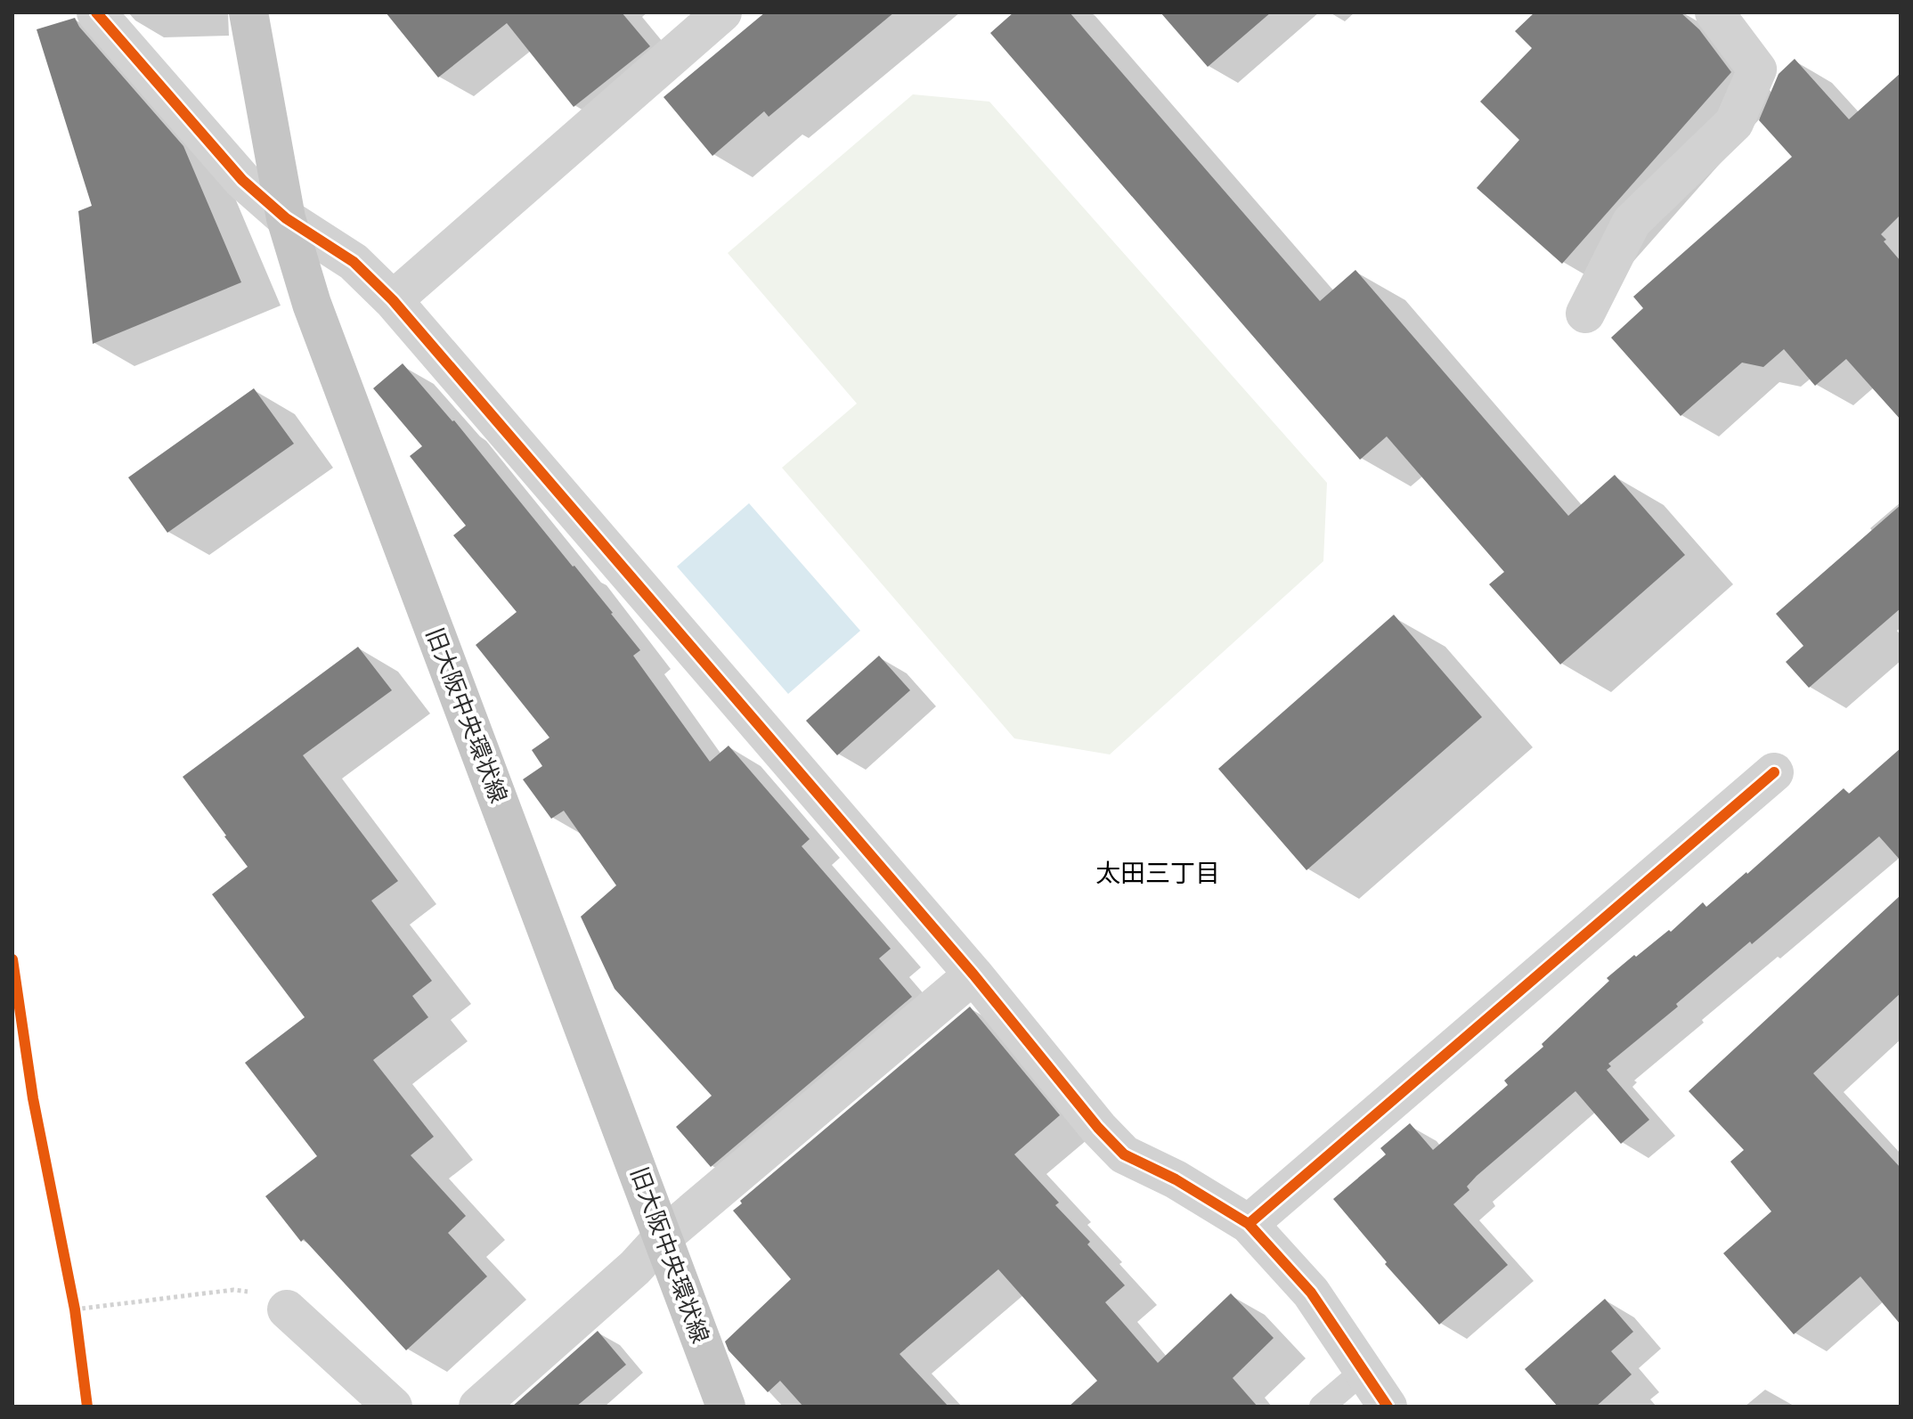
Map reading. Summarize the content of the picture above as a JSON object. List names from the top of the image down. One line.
{"streets":{"main road":["旧大阪中央環状線"]},"districts":["太田三丁目"]}
